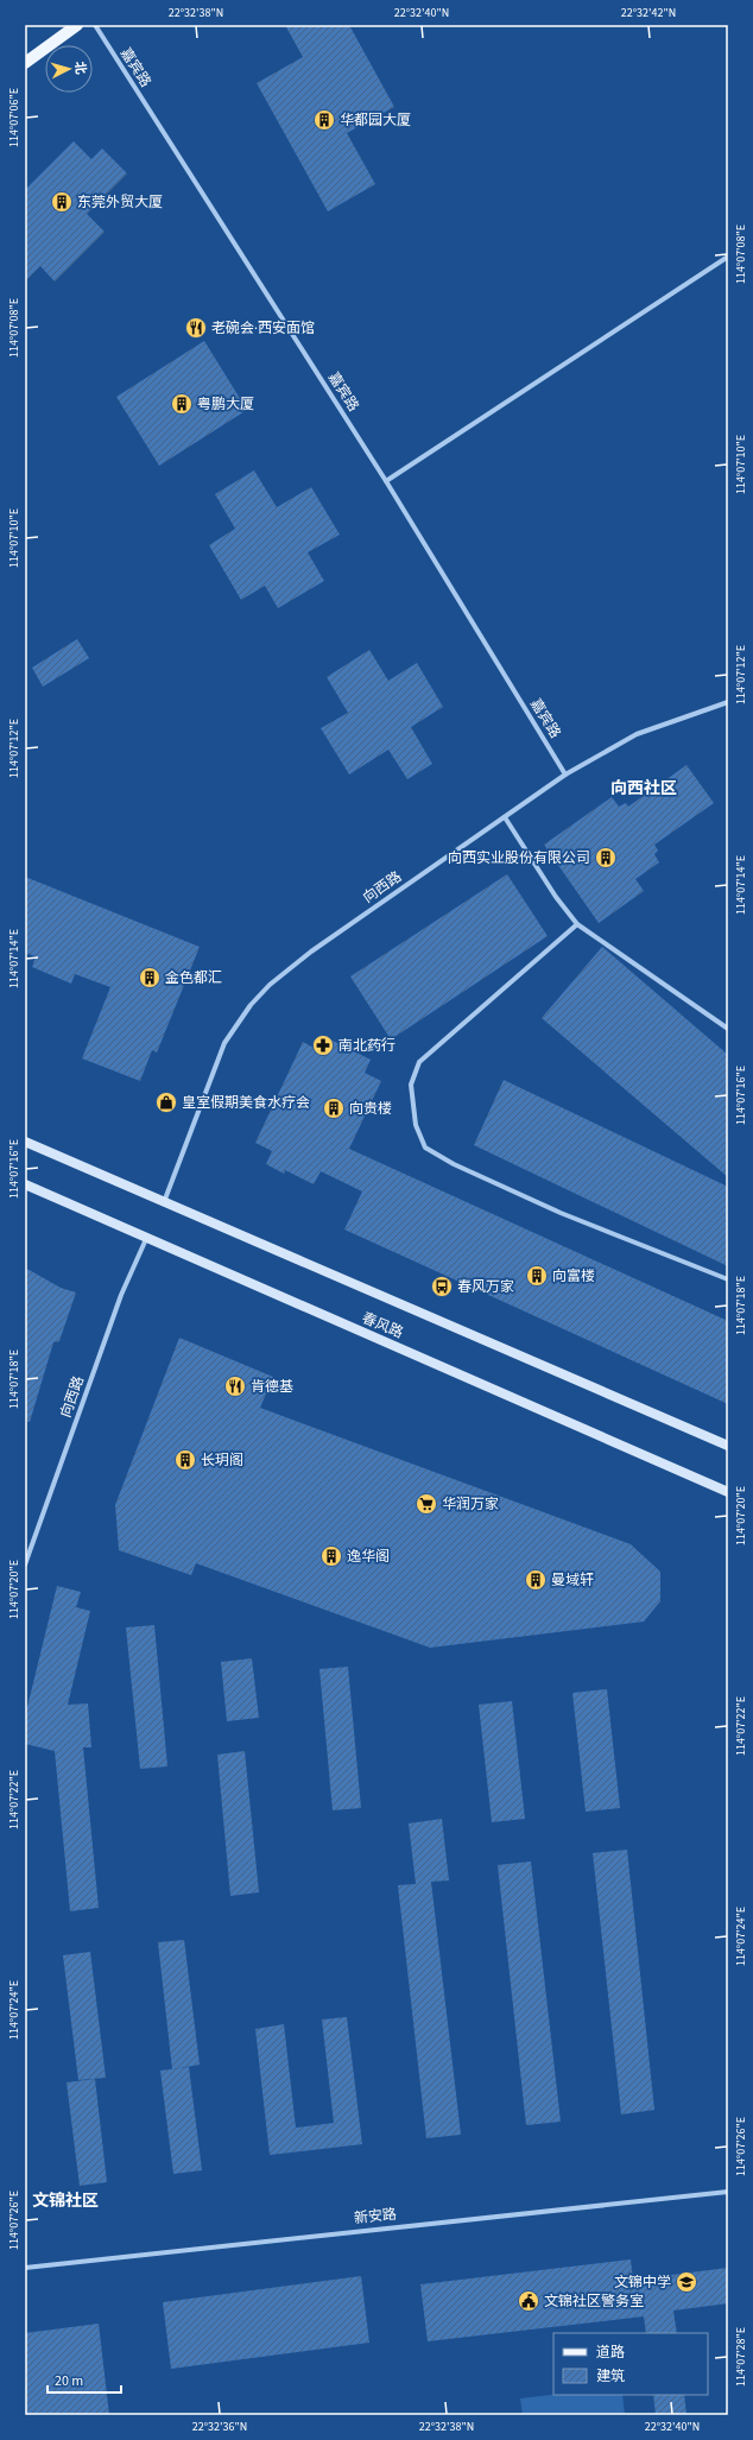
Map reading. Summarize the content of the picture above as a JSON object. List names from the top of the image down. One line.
{"streets":{"street":["嘉宾路","向西路","春风路","新安路"]},"crossings":[["嘉宾路","向西路"],["向西路","春风路"]],"districts":["向西社区","文锦社区"],"places":{"building":["华都园大厦","东莞外贸大厦","粤鹏大厦","向西实业股份有限公司","金色都汇","向贵楼","向富楼","长玥阁","逸华阁","曼域轩"],"restaurant":["老碗会·西安面馆","肯德基"],"pharmacy":["南北药行"],"shop":["皇室假期美食水疗会"],"bus stop":["春风万家"],"supermarket":["华润万家"],"school or university":["文锦中学"],"public building":["文锦社区警务室"]},"legend":["道路","建筑"],"scale_bar":"20 m","north":"right","coordinates":["22°32'38\"N","22°32'40\"N","22°32'42\"N","114°07'06\"E","114°07'08\"E","114°07'10\"E","114°07'12\"E","114°07'14\"E","114°07'16\"E","114°07'18\"E","114°07'20\"E","114°07'22\"E","114°07'24\"E","114°07'26\"E","114°07'28\"E","22°32'36\"N"]}
